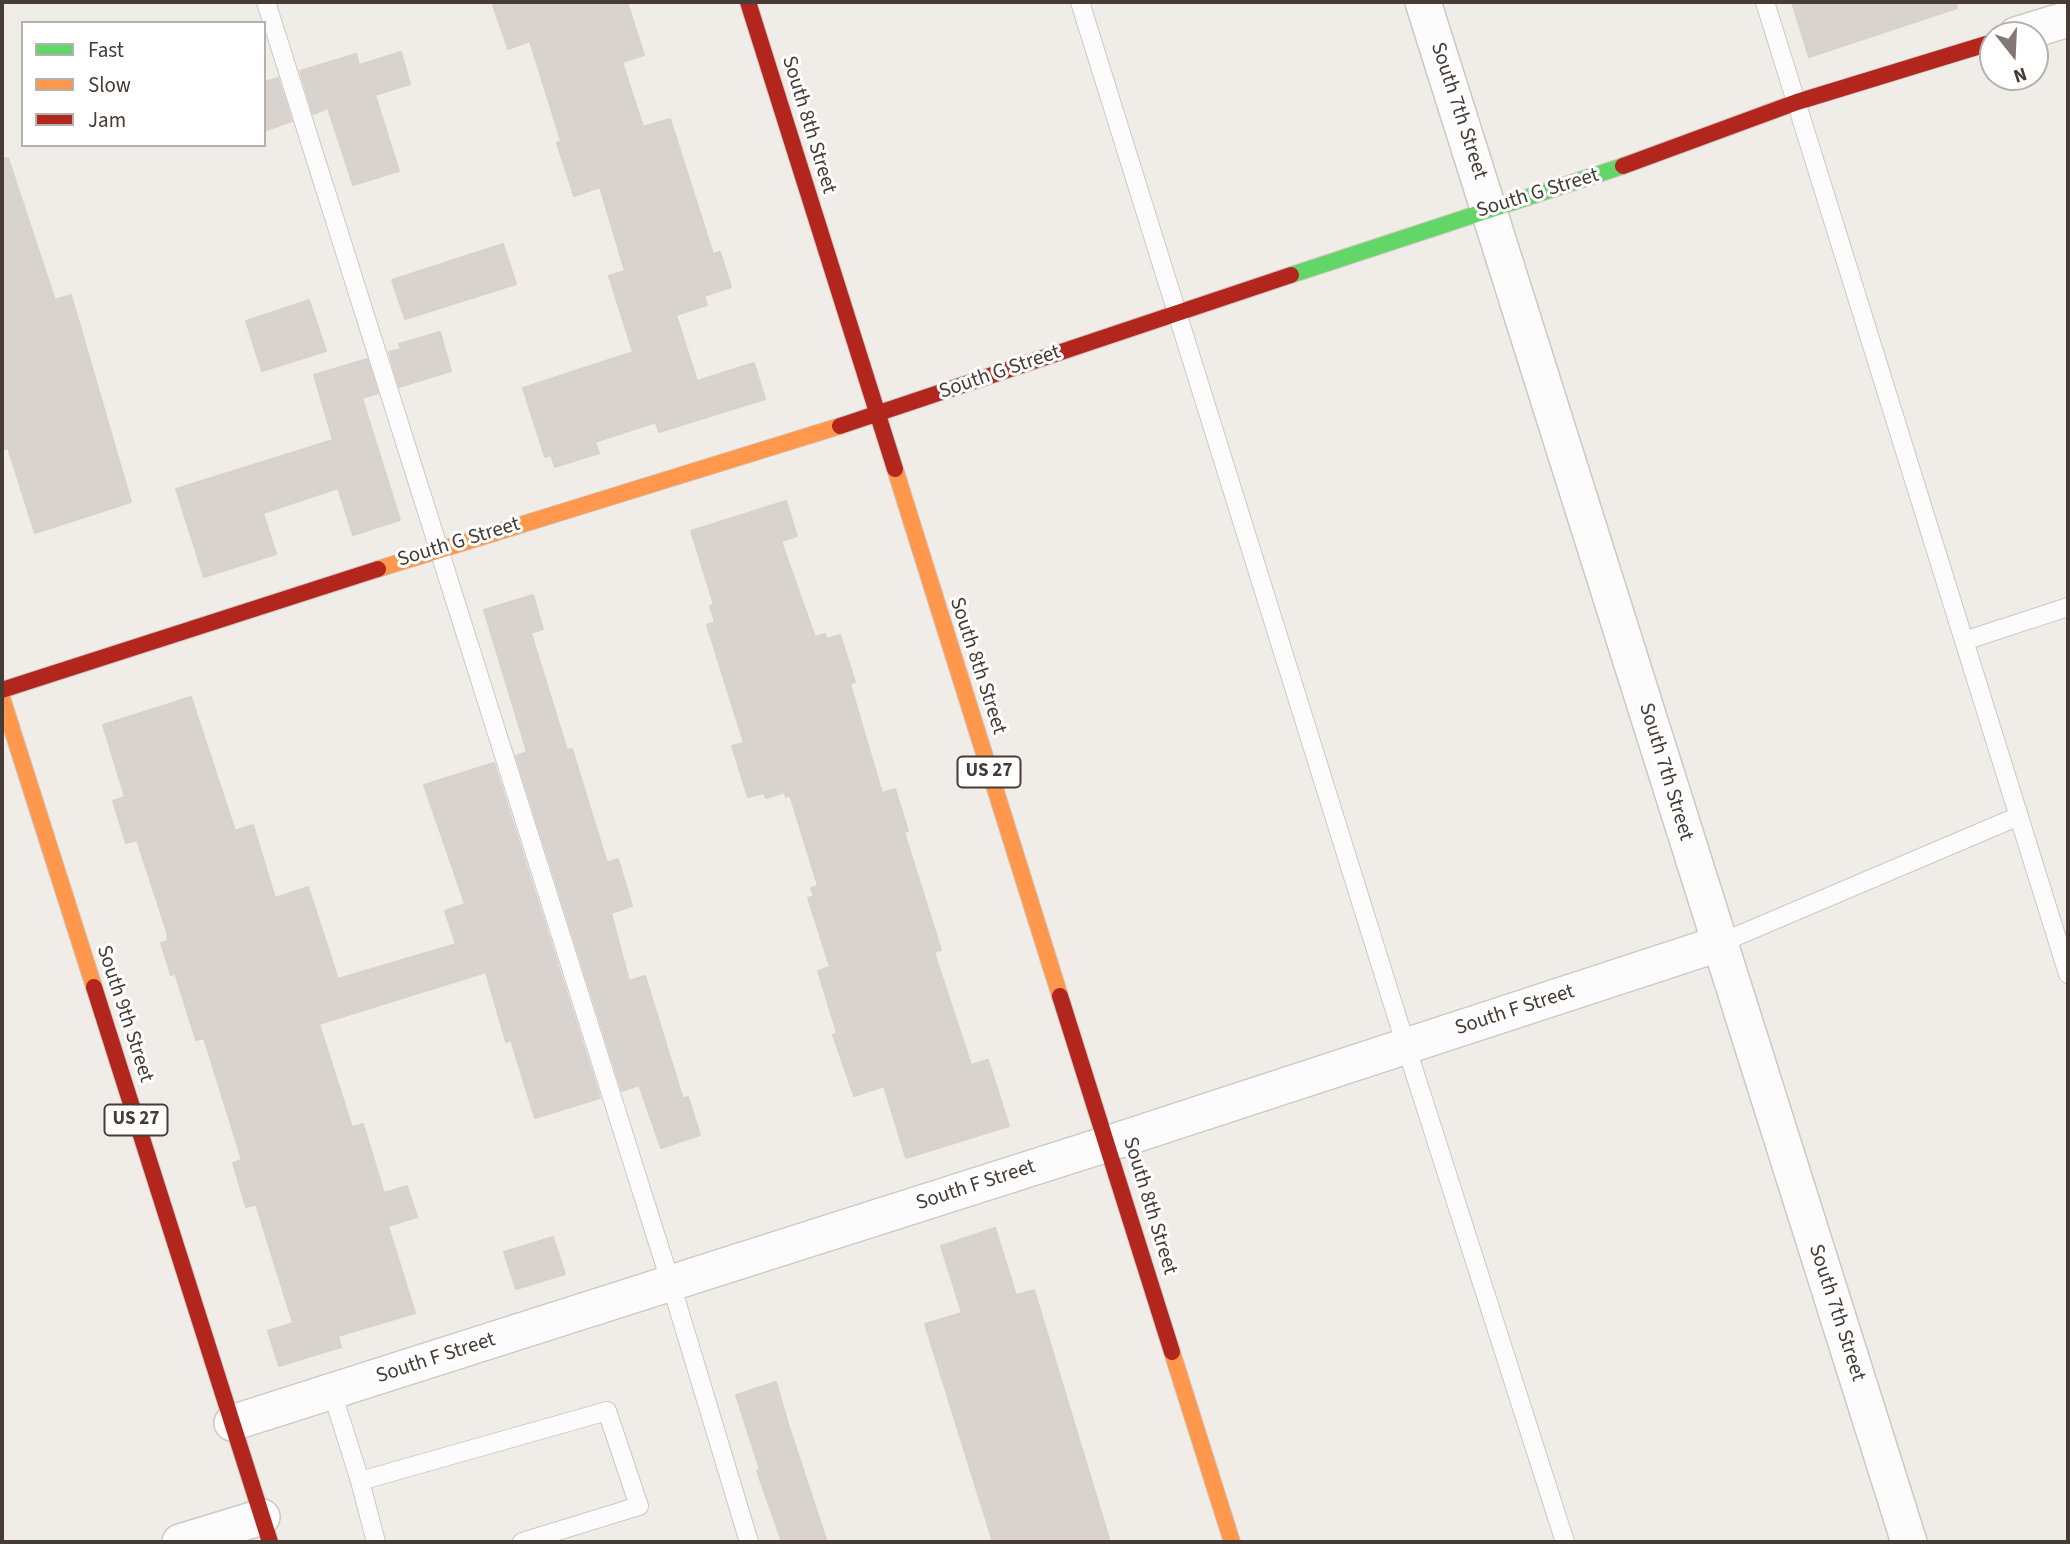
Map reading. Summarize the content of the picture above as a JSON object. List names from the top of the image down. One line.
{"streets":{"main road":["South 8th Street","South G Street","US 27","South 9th Street"],"street":["South 7th Street","South F Street"]},"crossings":[["South 7th Street","South G Street"],["South 7th Street","South F Street"],["South 8th Street","South G Street"],["South 8th Street","South F Street"],["South F Street","South 9th Street"]],"legend":["Fast","Slow","Jam"],"north":"bottom"}
